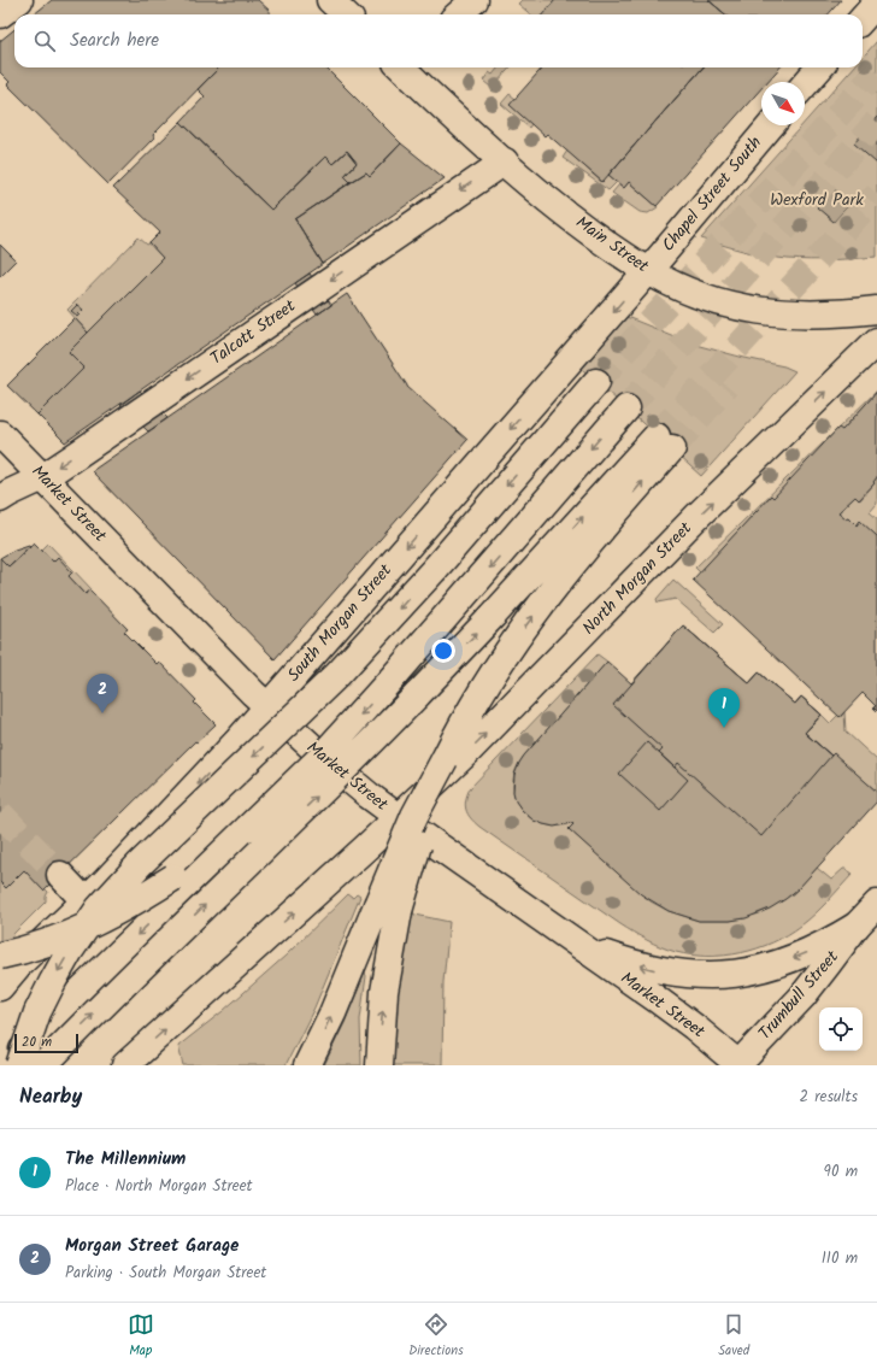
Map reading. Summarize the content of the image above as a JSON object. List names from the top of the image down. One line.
{"streets":{"main road":["Chapel Street South","Main Street","Talcott Street","Market Street","North Morgan Street","South Morgan Street","Trumbull Street"]},"crossings":[["Chapel Street South","Main Street"],["Chapel Street South","South Morgan Street"],["Main Street","Talcott Street"],["Main Street","South Morgan Street"],["Talcott Street","Market Street"],["Market Street","North Morgan Street"],["Market Street","South Morgan Street"],["Market Street","Trumbull Street"]],"one_way":["Talcott Street","Trumbull Street"],"parks":["Wexford Park"],"scale_bar":"20 m","north":"bottom right","page":{"search":"Search here","pins":["2","1"],"scale":"20 m","heading":["Nearby","2 results"],"list":[{"mark":"1","name":"The Millennium","note":"Place · North Morgan Street","value":"90 m"},{"mark":"2","name":"Morgan Street Garage","note":"Parking · South Morgan Street","value":"110 m"}],"nav":["Map","Directions","Saved"]}}
